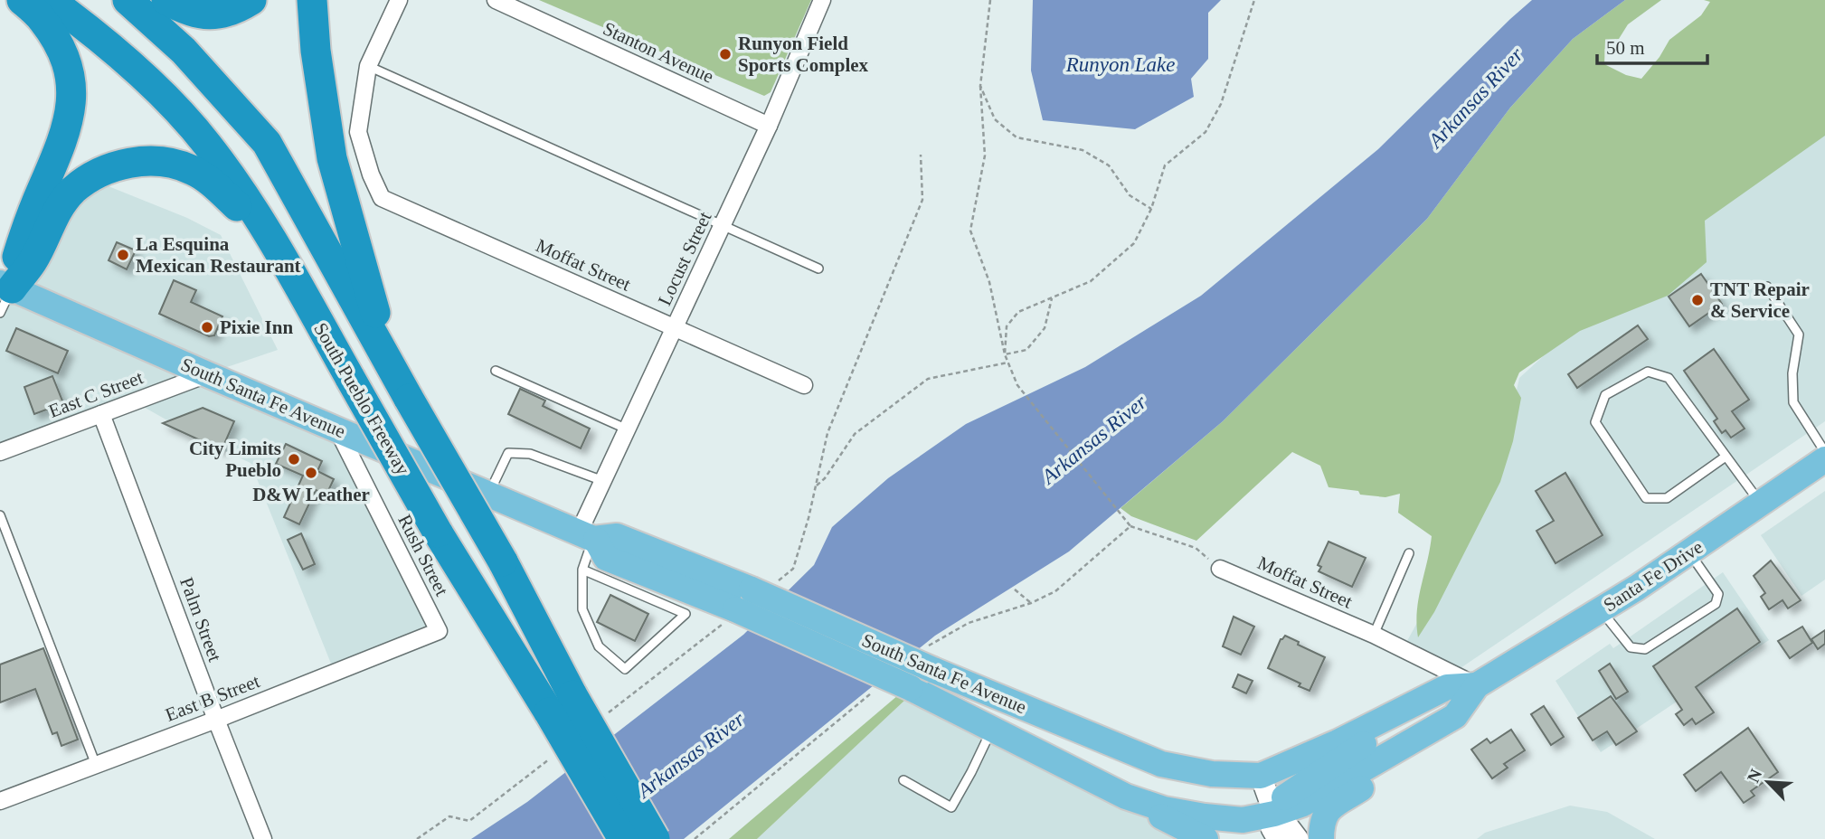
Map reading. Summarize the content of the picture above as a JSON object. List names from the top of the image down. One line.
{"streets":{"highway":["South Pueblo Freeway"],"main road":["South Santa Fe Avenue","Santa Fe Drive"],"street":["Stanton Avenue","Locust Street","Moffat Street","East C Street","Rush Street","Palm Street","East B Street"]},"crossings":[["Stanton Avenue","Locust Street"],["Locust Street","Moffat Street"],["Locust Street","South Santa Fe Avenue"],["Moffat Street","Santa Fe Drive"],["East C Street","South Santa Fe Avenue"],["East C Street","Palm Street"],["South Santa Fe Avenue","Rush Street"],["South Santa Fe Avenue","Santa Fe Drive"],["Rush Street","East B Street"],["Palm Street","East B Street"]],"water":["Runyon Lake","Arkansas River"],"places":["Runyon Field Sports Complex","La Esquina Mexican Restaurant","TNT Repair & Service","Pixie Inn","City Limits Pueblo","D&W Leather"],"scale_bar":"50 m","north":"top left"}
